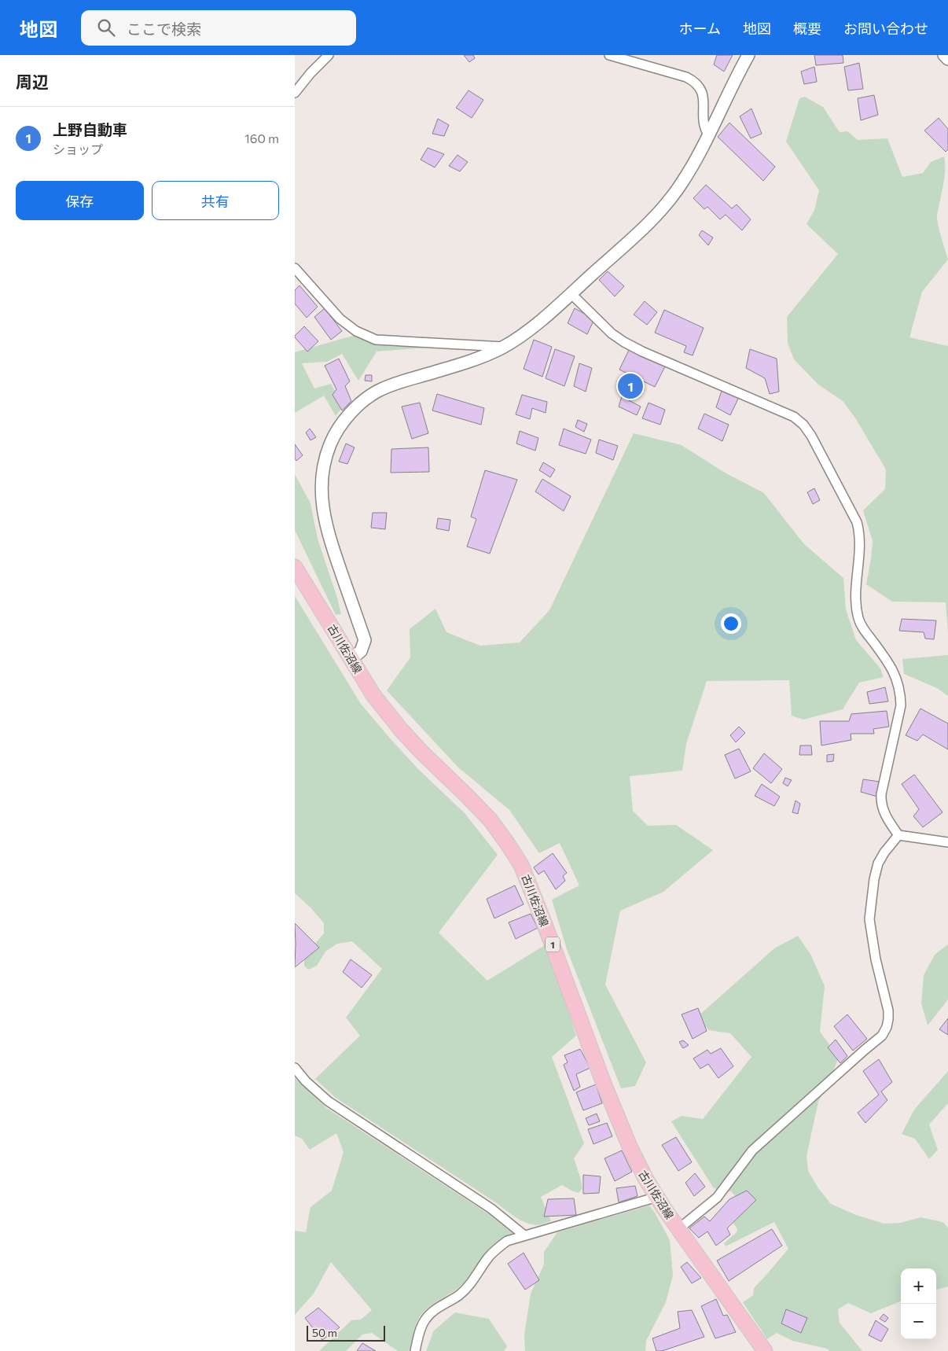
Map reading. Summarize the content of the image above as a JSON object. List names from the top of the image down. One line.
{"streets":{"main road":["古川佐沼線","1"]},"scale_bar":"50 m","page":{"header":"地図","search":"ここで検索","nav":["ホーム","地図","概要","お問い合わせ"],"heading":"周辺","list":[{"mark":"1","name":"上野自動車","note":"ショップ","value":"160 m"}],"buttons":["保存","共有"],"pins":"1","map_buttons":["+","−"],"scale":"50 m"}}
